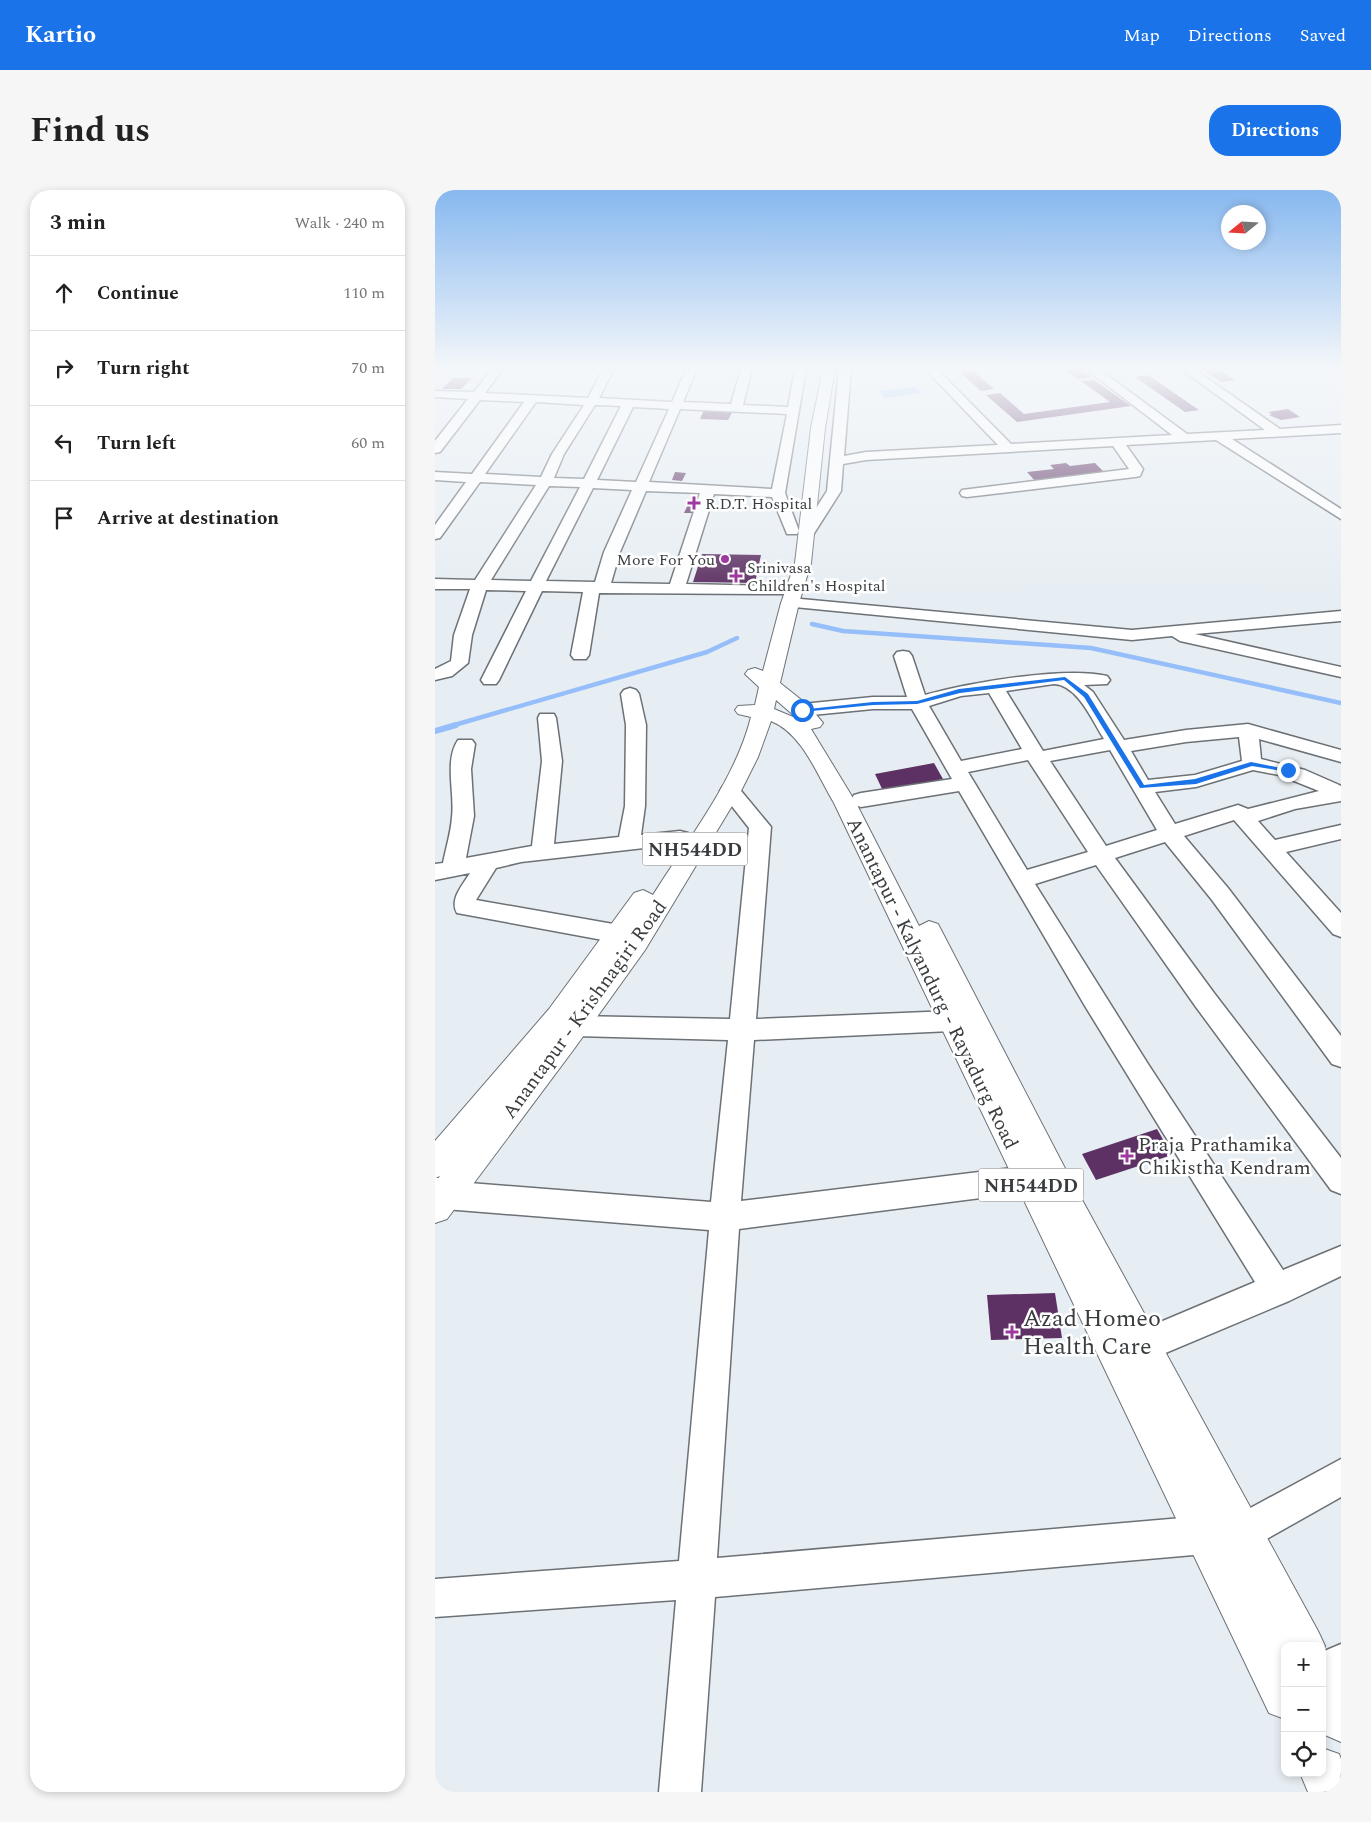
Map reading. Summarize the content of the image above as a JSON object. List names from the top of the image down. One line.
{"streets":{"highway":["NH544DD","Anantapur - Kalyandurg - Rayadurg Road","Anantapur - Krishnagiri Road"]},"crossings":[["Anantapur - Kalyandurg - Rayadurg Road","Anantapur - Krishnagiri Road"]],"places":{"health":["R.D.T. Hospital","Srinivasa Children's Hospital","Praja Prathamika Chikistha Kendram","Azad Homeo Health Care"],"other":["More For You"]},"north":"left","page":{"header":"Kartio","nav":["Map","Directions","Saved"],"title":"Find us","buttons":"Directions","heading":["3 min","Walk · 240 m"],"list":[["Continue","110 m"],["Turn right","70 m"],["Turn left","60 m"],"Arrive at destination"],"map_buttons":["+","−"]}}
